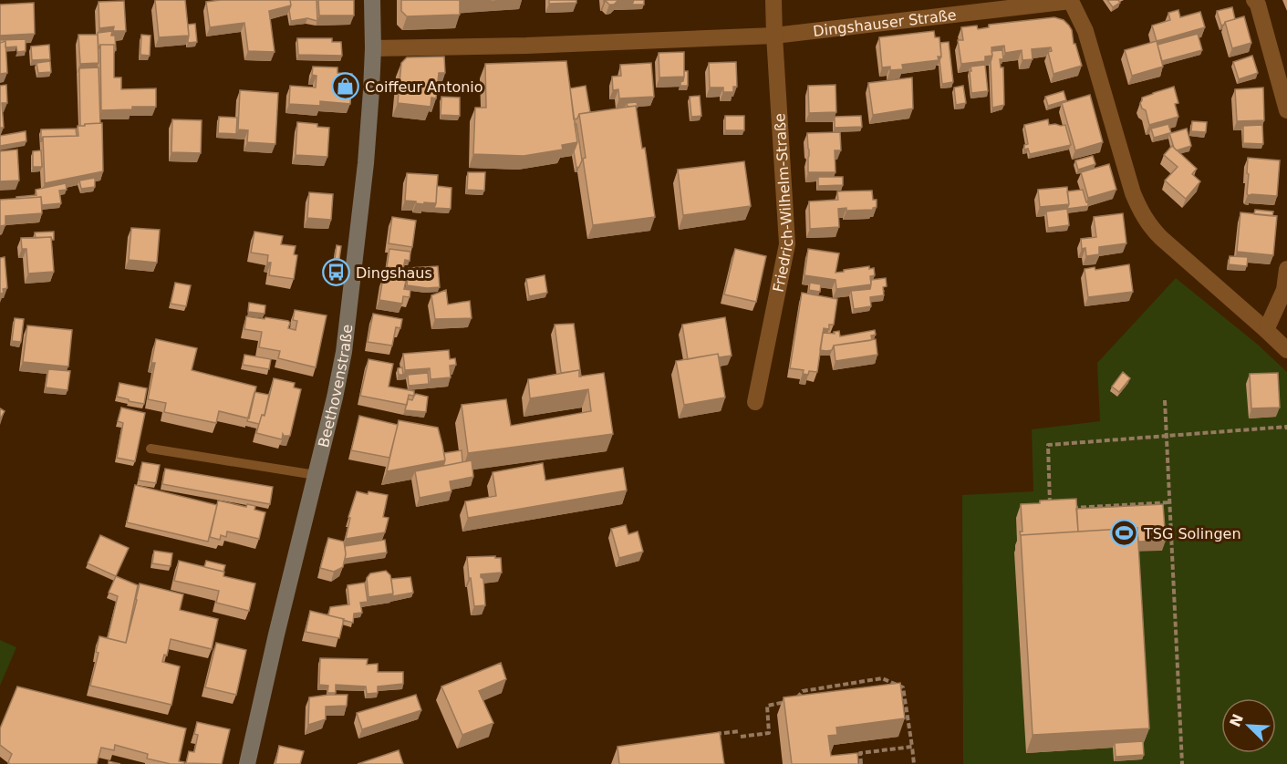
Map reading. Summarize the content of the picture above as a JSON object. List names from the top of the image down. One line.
{"streets":{"main road":["Beethovenstraße"],"street":["Dingshauser Straße","Friedrich-Wilhelm-Straße"]},"crossings":[["Dingshauser Straße","Friedrich-Wilhelm-Straße"],["Dingshauser Straße","Beethovenstraße"]],"places":{"shop":["Coiffeur Antonio"],"bus stop":["Dingshaus"],"sports":["TSG Solingen"]},"north":"top left"}
